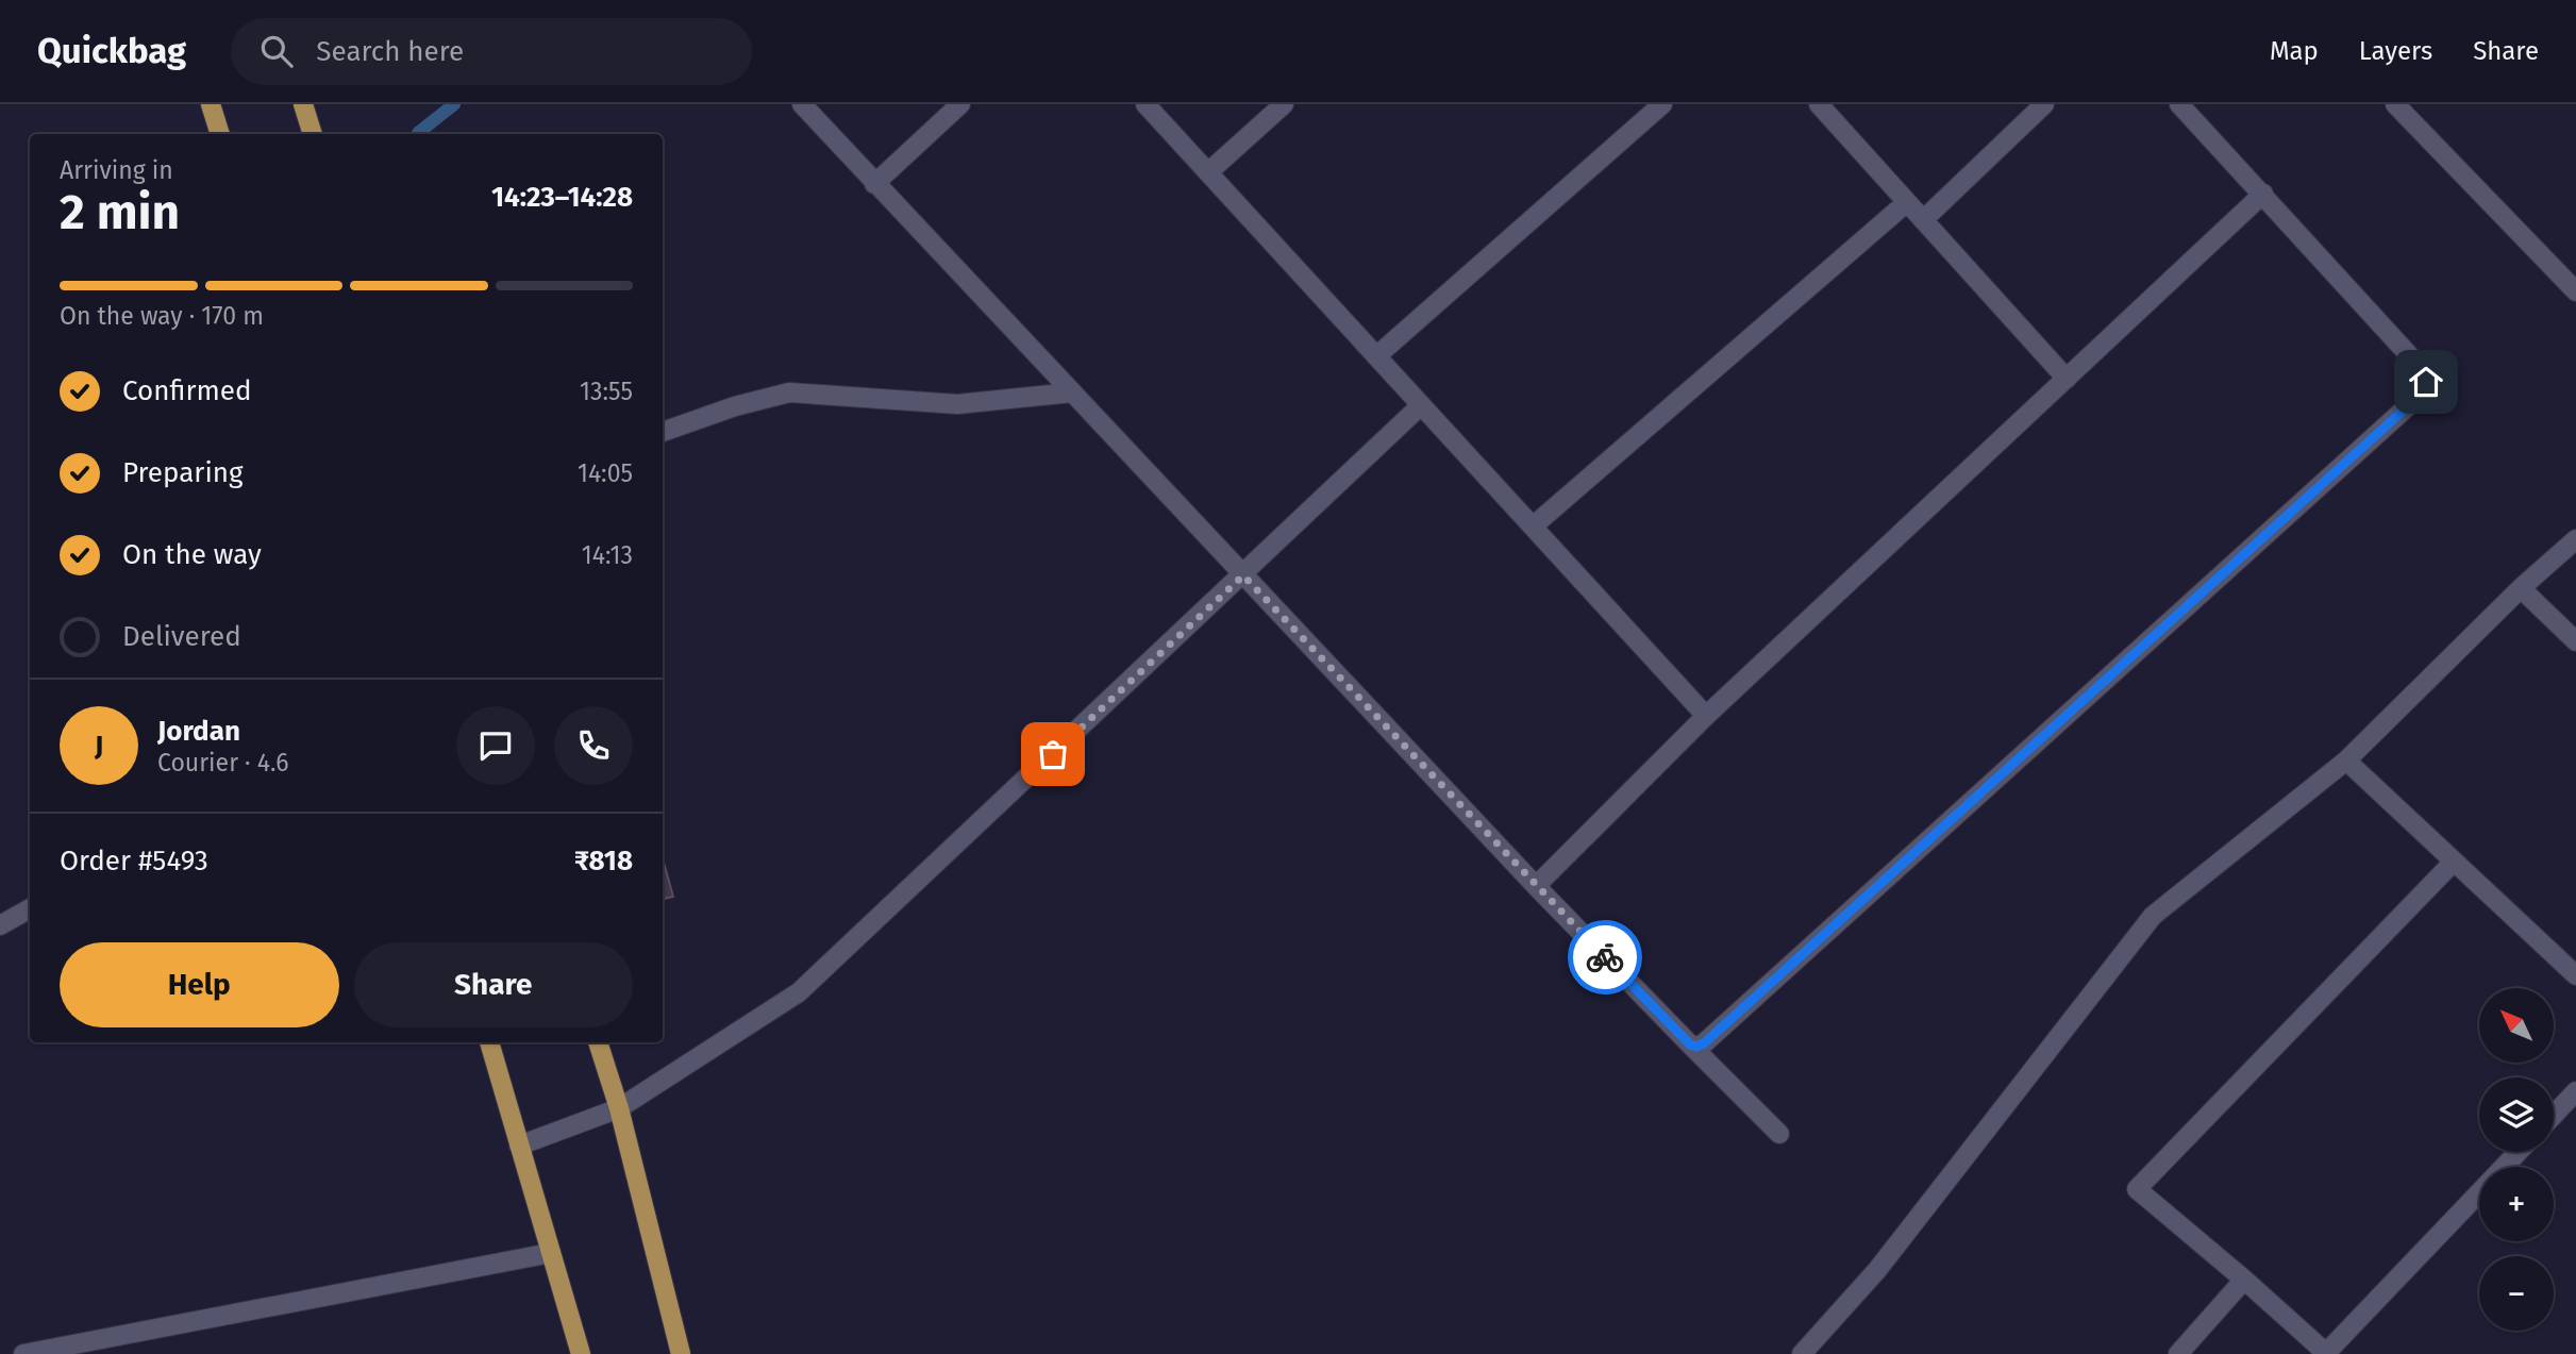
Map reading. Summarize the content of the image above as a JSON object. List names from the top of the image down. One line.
{"north":"top left","page":{"header":"Quickbag","search":"Search here","nav":["Map","Layers","Share"],"heading":["2 min","Arriving in","14:23–14:28"],"panel":["Jordan","Courier · 4.6","Order #5493","₹818"],"bar":"On the way · 170 m","list":[["Confirmed","13:55"],["Preparing","14:05"],["On the way","14:13"],"Delivered"],"round":"J","buttons":["Help","Share"],"map_buttons":["+","−"]}}
